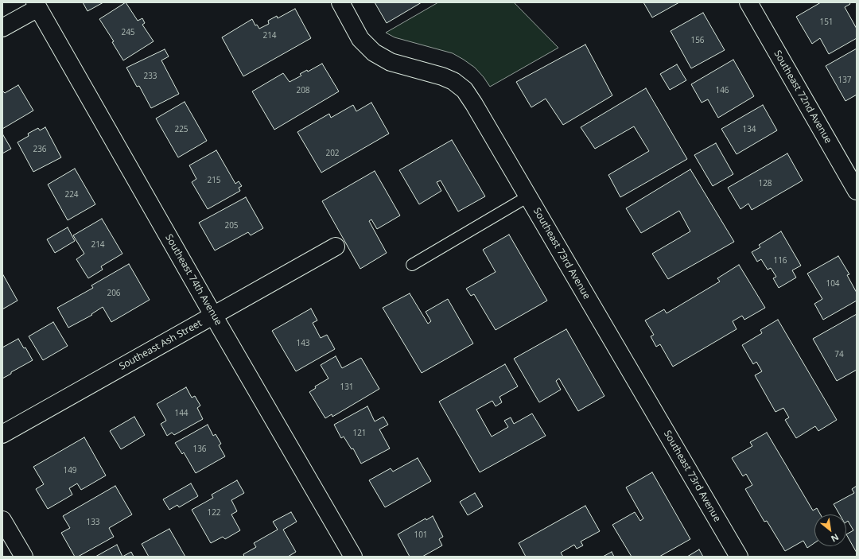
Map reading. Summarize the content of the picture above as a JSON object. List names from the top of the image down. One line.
{"streets":{"street":["Southeast 72nd Avenue","Southeast 73rd Avenue","Southeast 74th Avenue","Southeast Ash Street"]},"crossings":[["Southeast 74th Avenue","Southeast Ash Street"]],"house_numbers":["151","245","214","156","233","137","208","146","225","134","236","202","215","128","224","205","214","116","104","206","143","74","131","144","121","136","149","122","133","101"],"north":"bottom right"}
